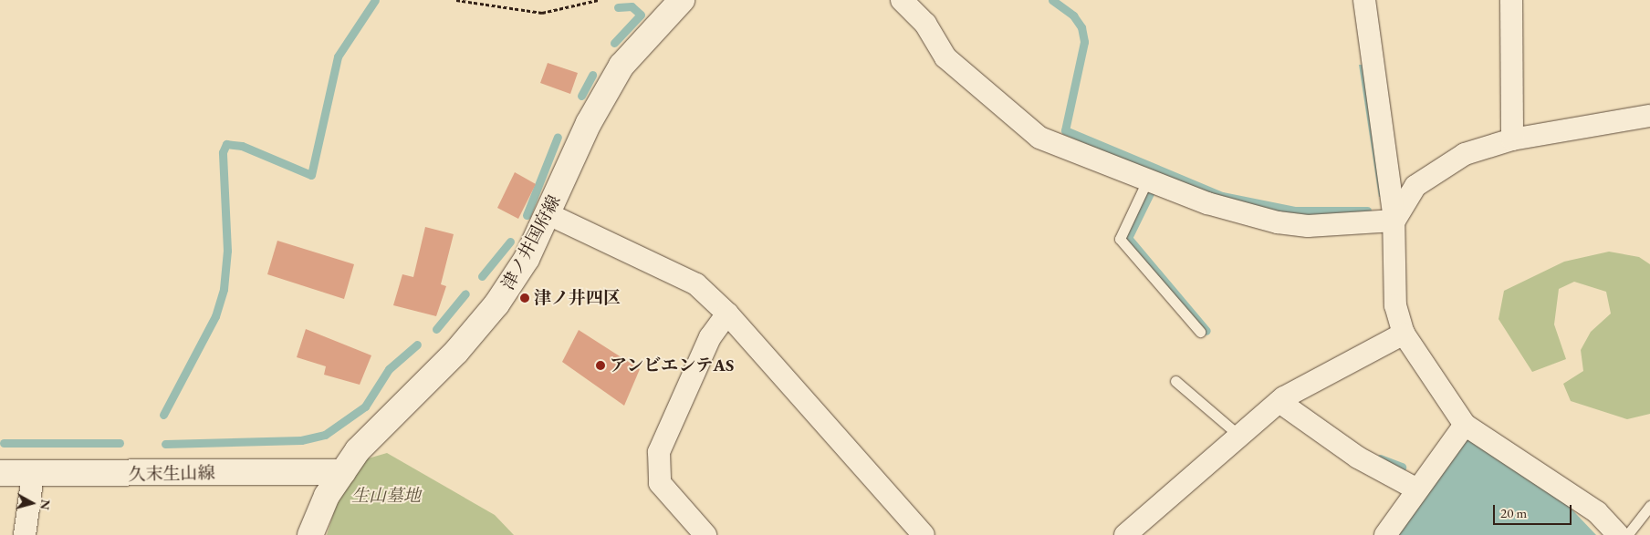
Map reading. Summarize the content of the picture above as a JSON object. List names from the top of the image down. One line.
{"streets":{"main road":["津ノ井国府線","久末生山線"]},"crossings":[["津ノ井国府線","久末生山線"]],"parks":["生山墓地"],"places":["津ノ井四区","アンビエンテAS"],"scale_bar":"20 m","north":"right"}
